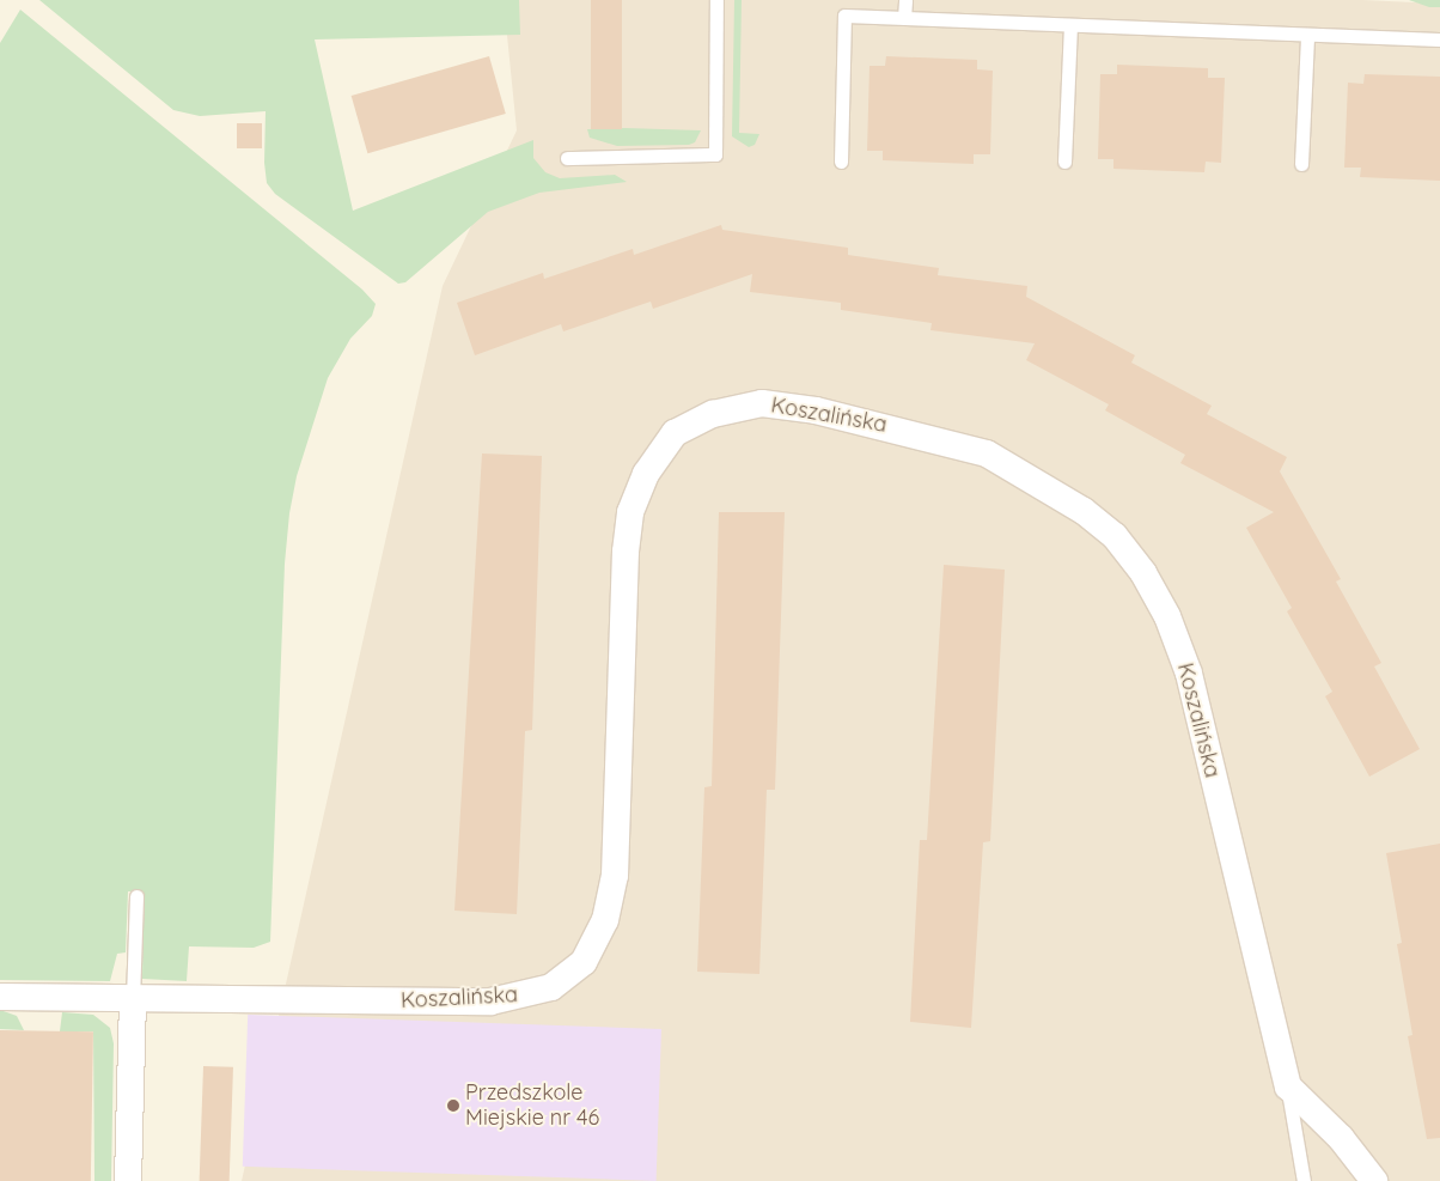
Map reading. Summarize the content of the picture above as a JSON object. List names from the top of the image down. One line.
{"streets":{"street":["Koszalińska"]},"places":["Przedszkole Miejskie nr 46"]}
